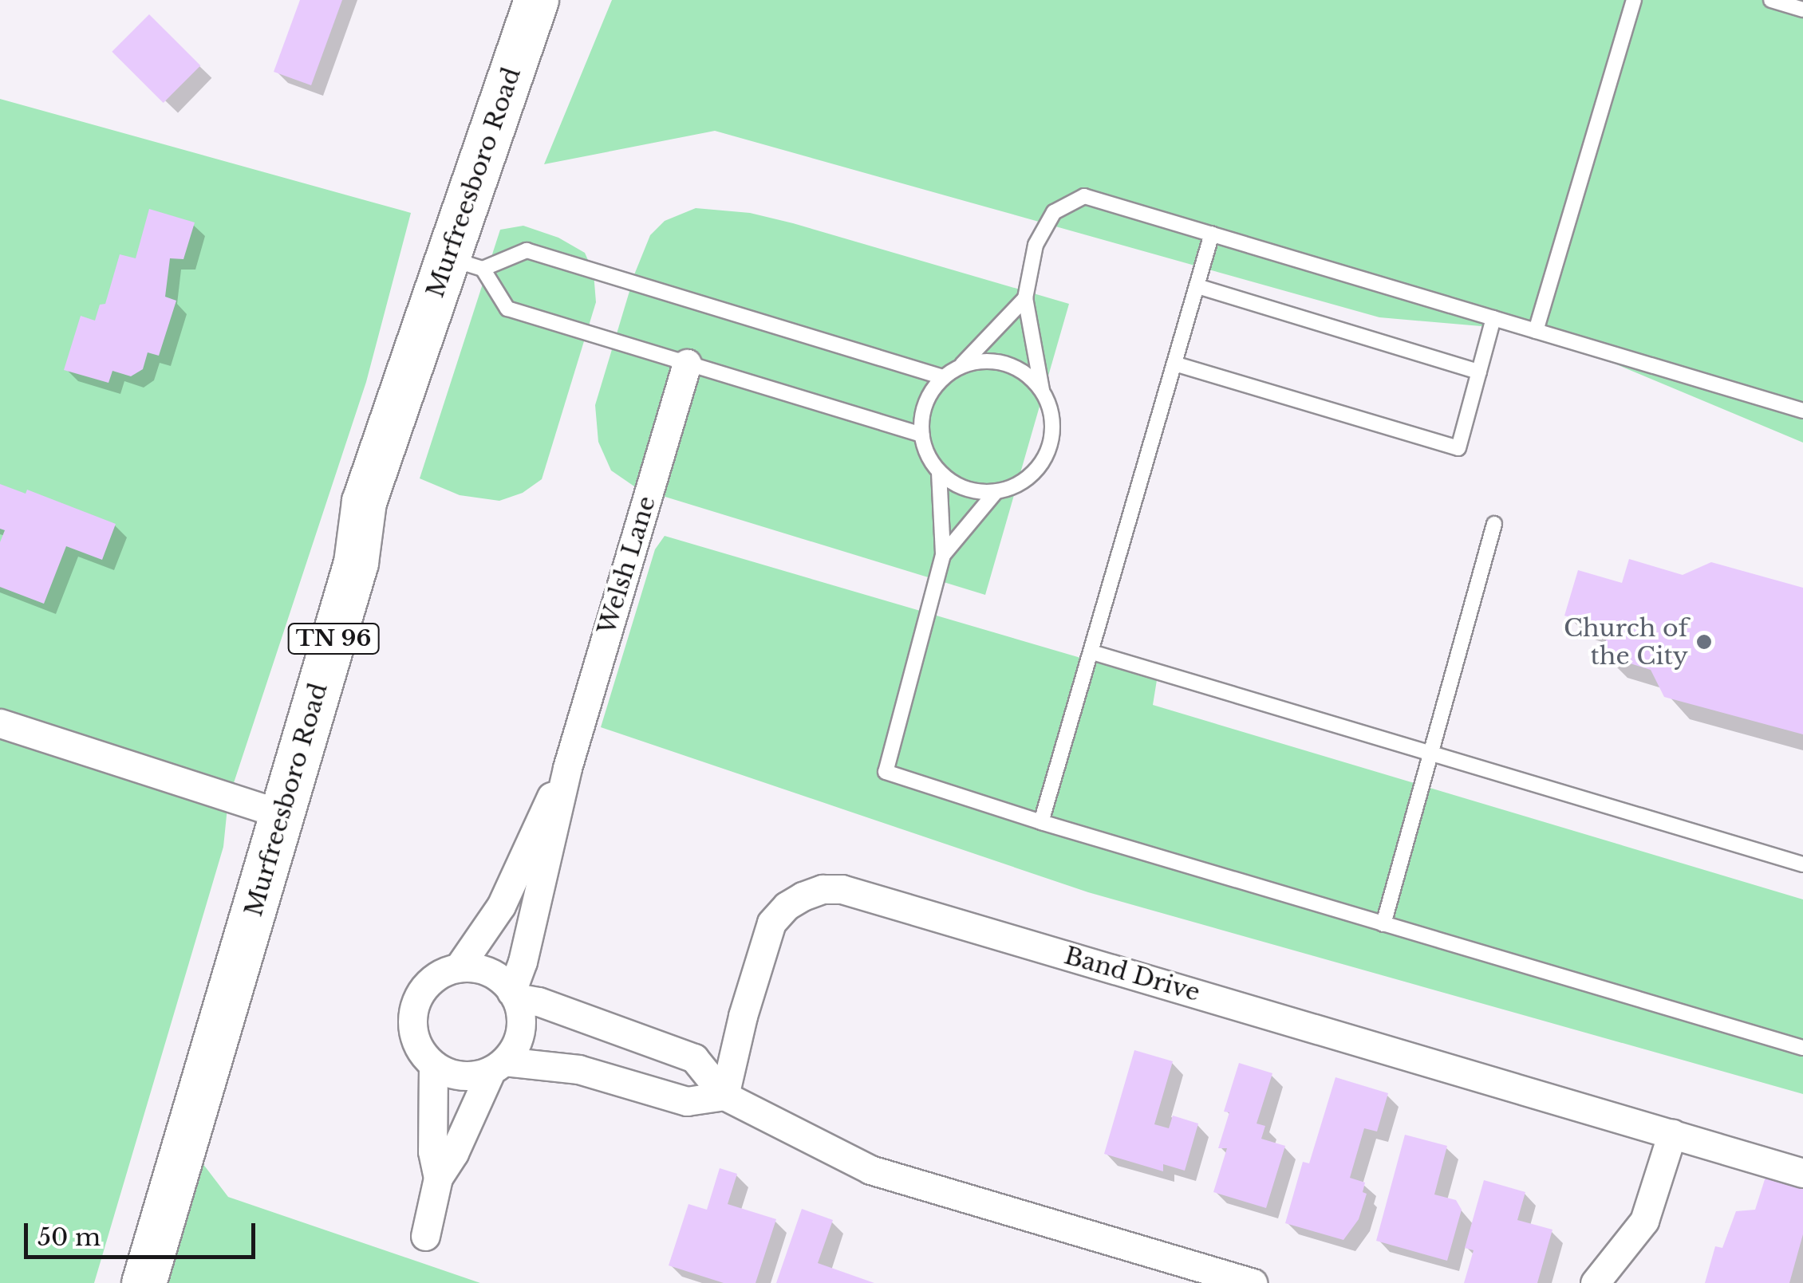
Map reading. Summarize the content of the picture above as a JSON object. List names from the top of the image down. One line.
{"streets":{"main road":["Murfreesboro Road","TN 96"],"street":["Welsh Lane","Band Drive"]},"places":["Church of the City"],"scale_bar":"50 m"}
